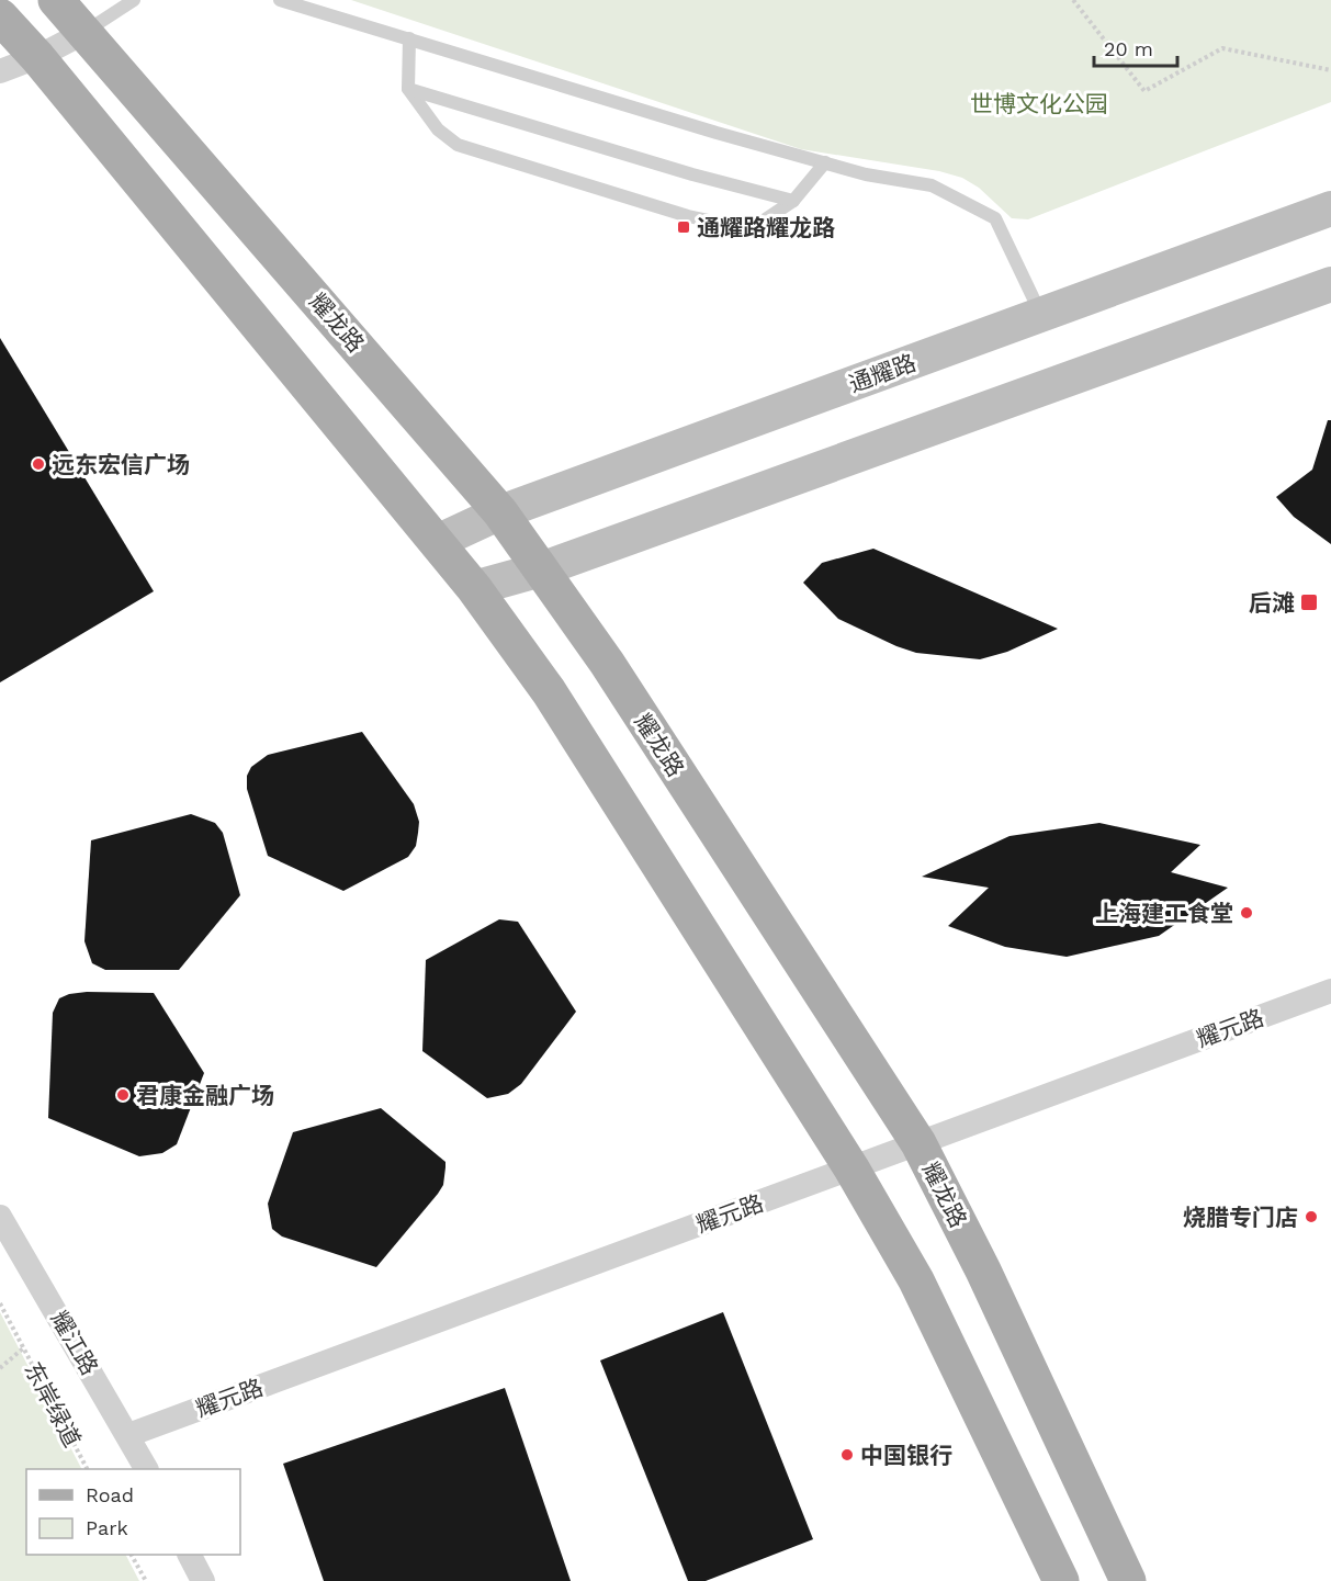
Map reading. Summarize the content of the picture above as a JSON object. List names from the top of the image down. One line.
{"streets":{"main road":["耀龙路"],"street":["通耀路","耀元路","耀江路"],"path":["东岸绿道"]},"crossings":[["耀龙路","通耀路"],["耀龙路","耀元路"],["耀元路","耀江路"]],"parks":["世博文化公园"],"places":{"transit":["通耀路耀龙路","后滩"],"other":["远东宏信广场","上海建工食堂","君康金融广场","烧腊专门店","中国银行"]},"legend":["Road","Park"],"scale_bar":"20 m"}
